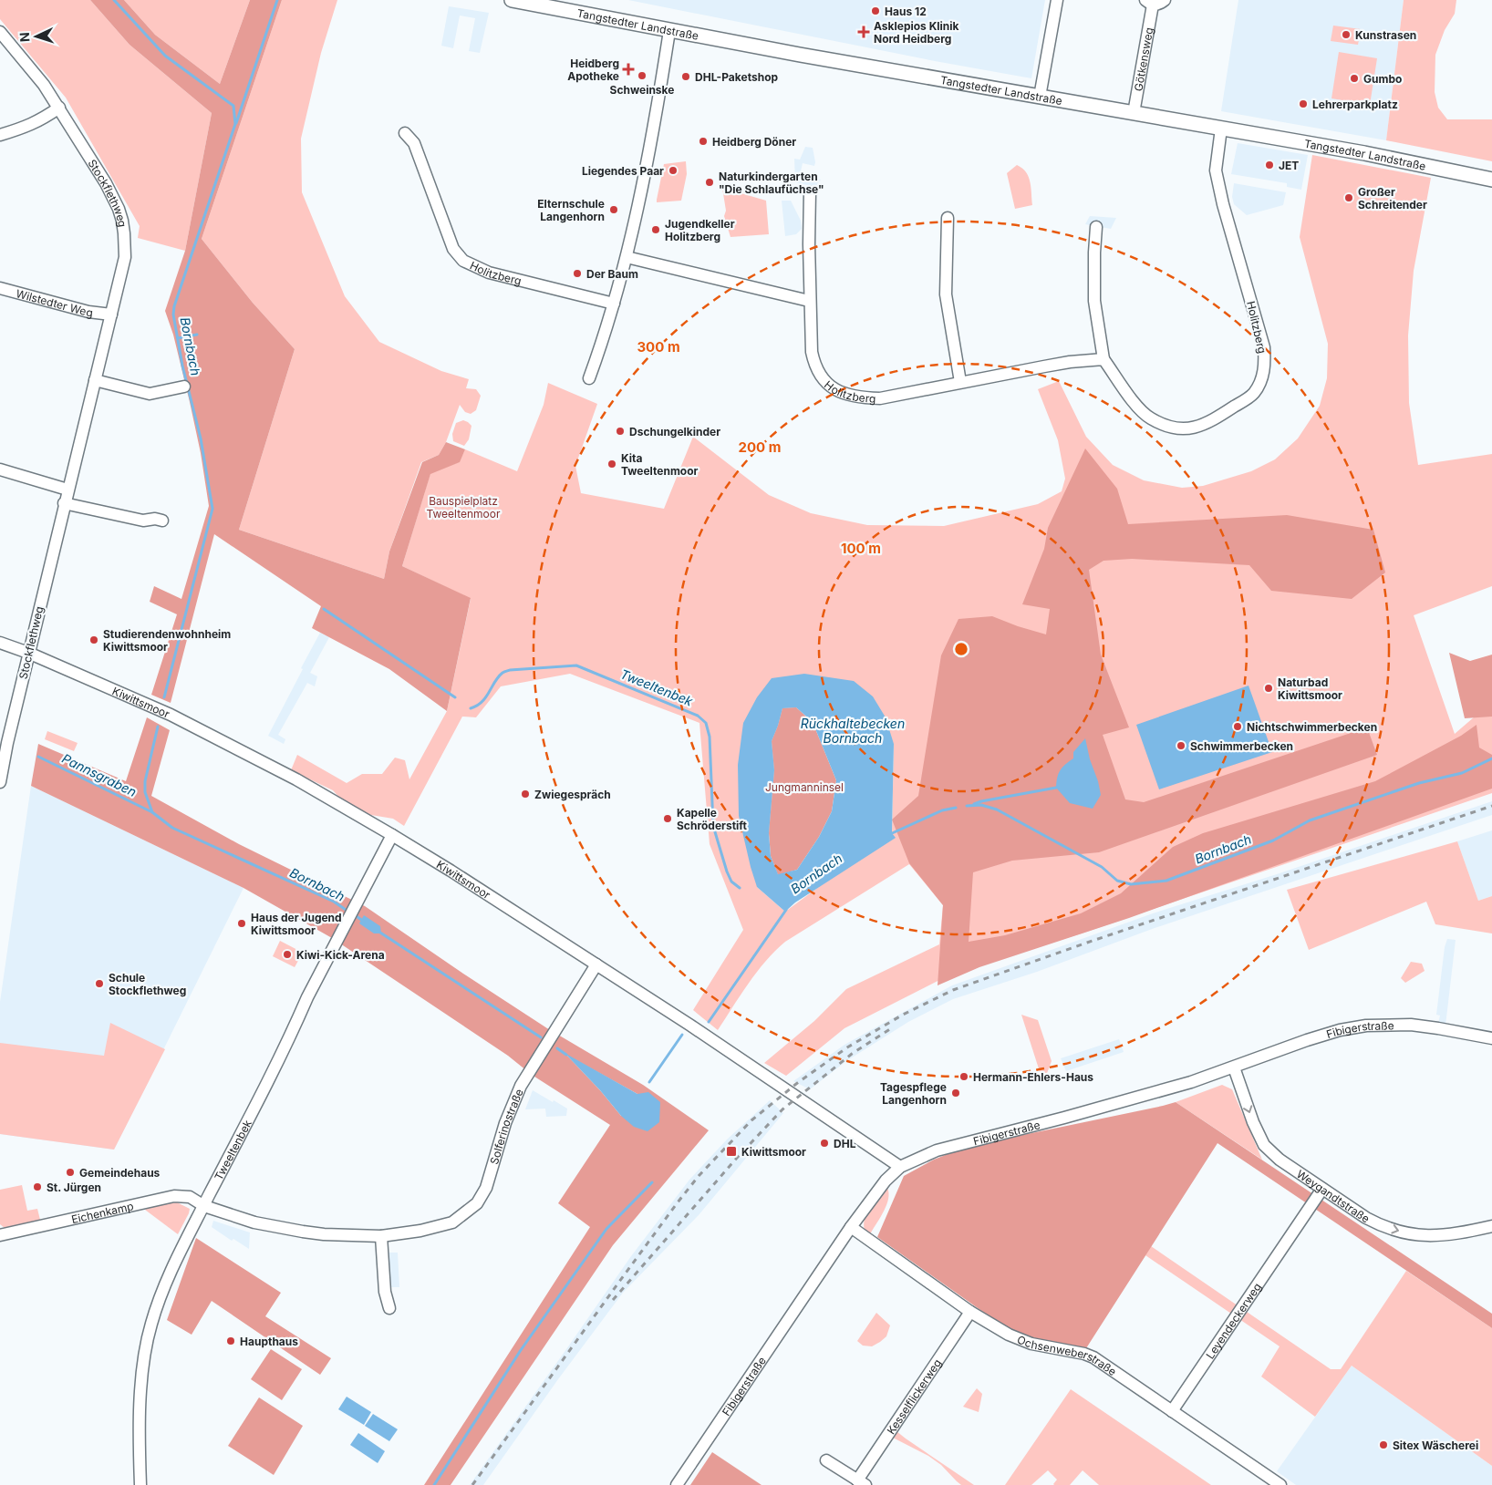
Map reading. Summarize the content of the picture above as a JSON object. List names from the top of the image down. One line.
{"streets":{"street":["Tangstedter Landstraße","Götkensweg","Stockflethweg","Holitzberg","Wilstedter Weg","Kiwittsmoor","Fibigerstraße","Solferinostraße","Tweeltenbek","Weygandtstraße","Eichenkamp","Leyendeckerweg","Ochsenweberstraße","Kesselflickerweg"]},"crossings":[["Tangstedter Landstraße","Götkensweg"],["Tangstedter Landstraße","Holitzberg"],["Stockflethweg","Wilstedter Weg"],["Stockflethweg","Kiwittsmoor"],["Kiwittsmoor","Fibigerstraße"],["Kiwittsmoor","Solferinostraße"],["Kiwittsmoor","Tweeltenbek"],["Fibigerstraße","Weygandtstraße"],["Fibigerstraße","Ochsenweberstraße"],["Solferinostraße","Tweeltenbek"],["Solferinostraße","Eichenkamp"],["Tweeltenbek","Eichenkamp"],["Weygandtstraße","Leyendeckerweg"],["Leyendeckerweg","Ochsenweberstraße"],["Ochsenweberstraße","Kesselflickerweg"]],"one_way":["Weygandtstraße"],"water":["Bornbach","Tweeltenbek","Rückhaltebecken Bornbach","Pannsgraben"],"parks":["Bauspielplatz Tweeltenmoor","Jungmanninsel"],"places":{"other":["Haus 12","Kunstrasen","Schweinske","DHL-Paketshop","Gumbo","Lehrerparkplatz","Heidberg Döner","JET","Liegendes Paar","Naturkindergarten \"Die Schlaufüchse\"","Großer Schreitender","Elternschule Langenhorn","Jugendkeller Holitzberg","Der Baum","Dschungelkinder","Kita Tweeltenmoor","Studierendenwohnheim Kiwittsmoor","Naturbad Kiwittsmoor","Nichtschwimmerbecken","Schwimmerbecken","Zwiegespräch","Kapelle Schröderstift","Haus der Jugend Kiwittsmoor","Kiwi-Kick-Arena","Schule Stockflethweg","Hermann-Ehlers-Haus","Tagespflege Langenhorn","DHL","Gemeindehaus","St. Jürgen","Haupthaus","Sitex Wäscherei"],"health":["Asklepios Klinik Nord Heidberg","Heidberg Apotheke"],"transit":["Kiwittsmoor"]},"north":"left","rings":["300 m","200 m","100 m"]}
